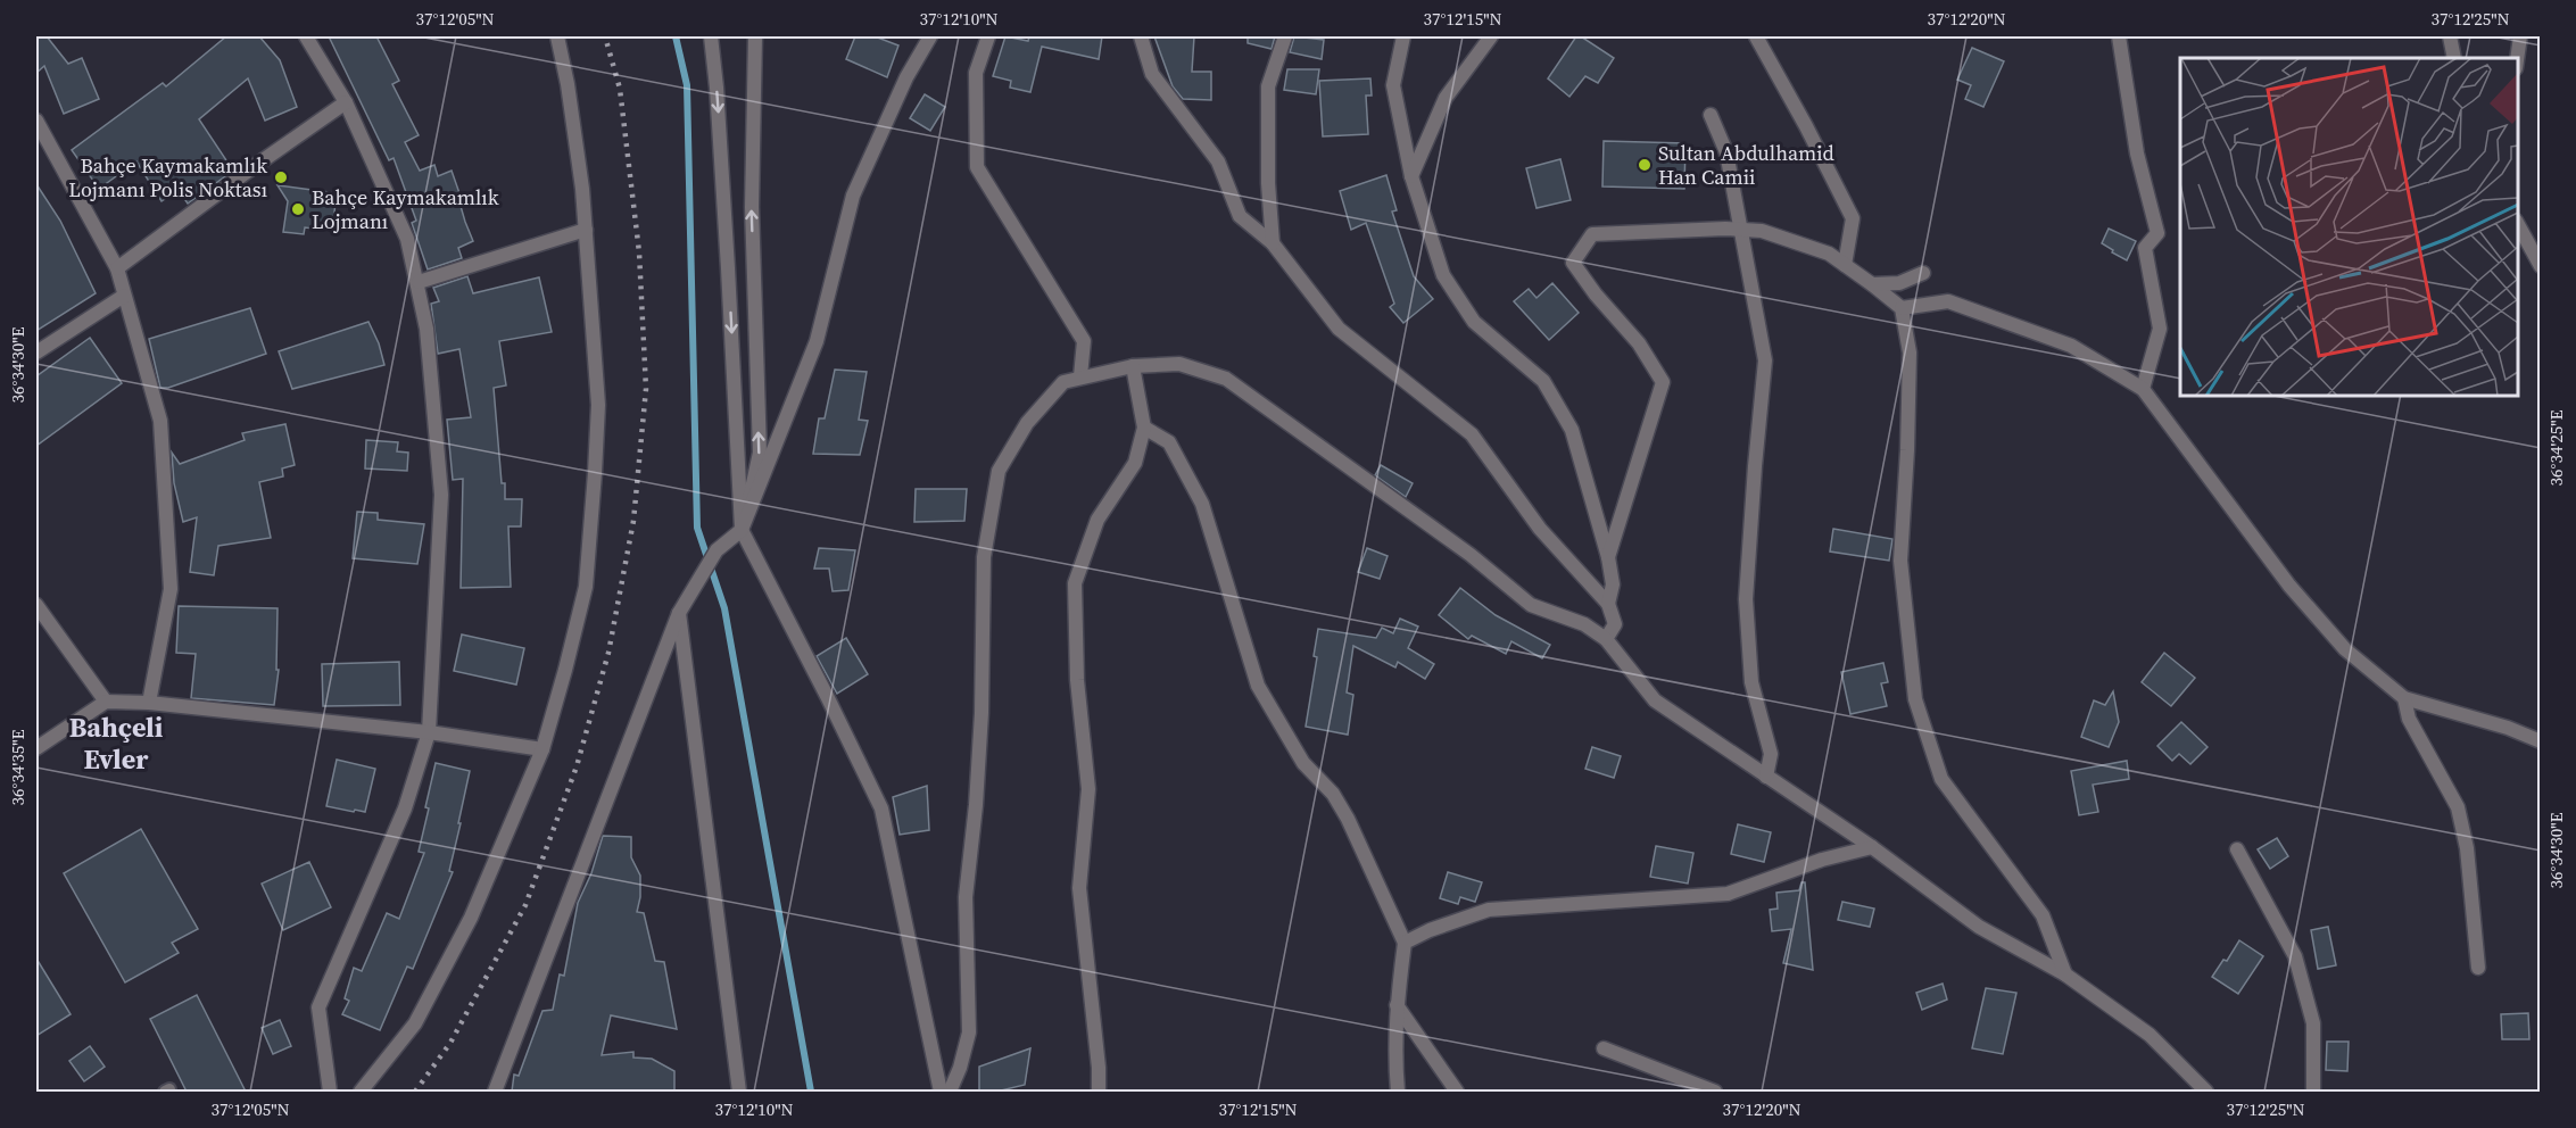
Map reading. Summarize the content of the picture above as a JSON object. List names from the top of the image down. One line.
{"districts":["Bahçeli Evler"],"places":["Sultan Abdulhamid Han Camii","Bahçe Kaymakamlık Lojmanı Polis Noktası","Bahçe Kaymakamlık Lojmanı"],"coordinates":["37°12'05\"N","37°12'10\"N","37°12'15\"N","37°12'20\"N","37°12'25\"N","36°34'30\"E","36°34'25\"E","36°34'35\"E"]}
